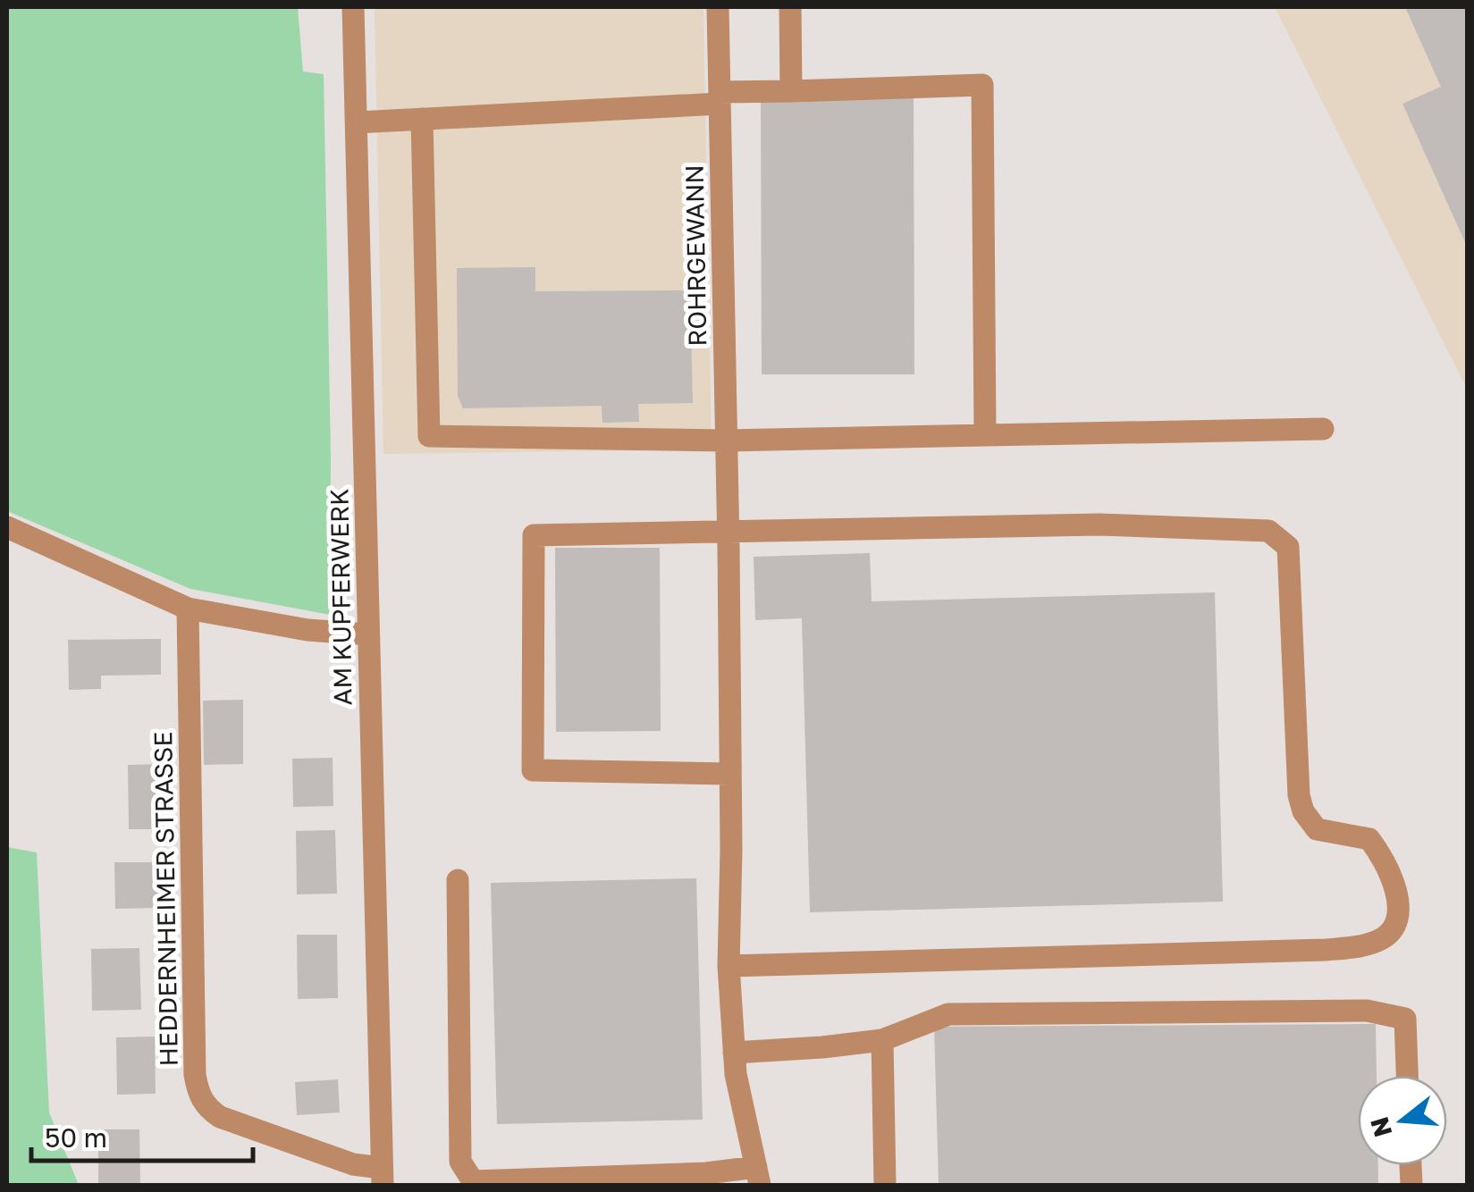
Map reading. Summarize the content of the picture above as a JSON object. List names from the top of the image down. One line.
{"streets":{"street":["ROHRGEWANN","AM KUPFERWERK","HEDDERNHEIMER STRASSE"]},"crossings":[["AM KUPFERWERK","HEDDERNHEIMER STRASSE"]],"scale_bar":"50 m","north":"left"}
